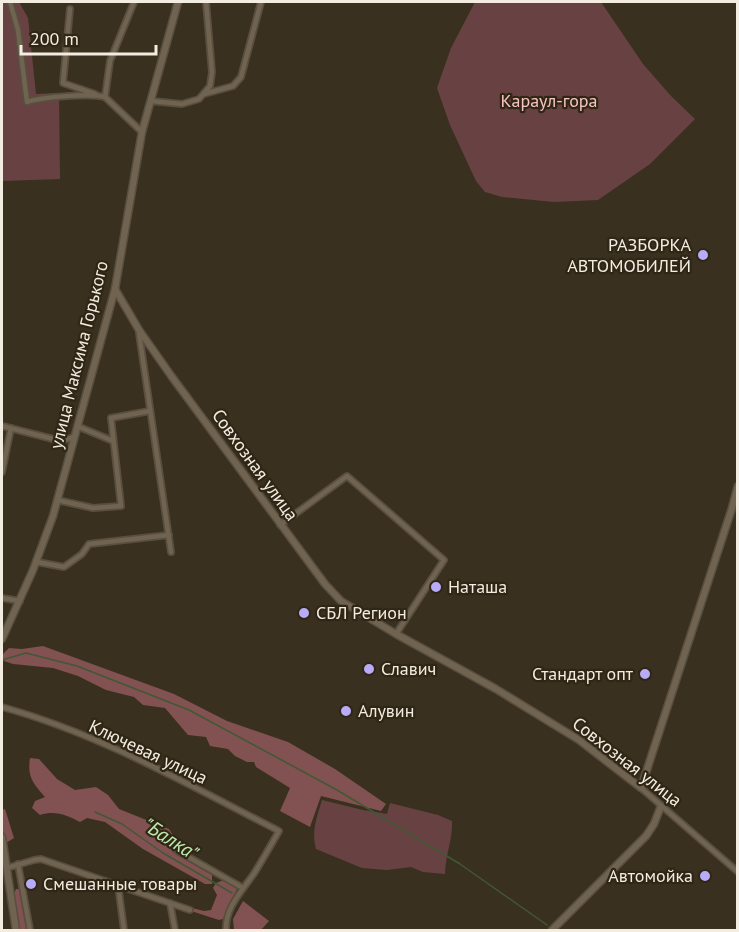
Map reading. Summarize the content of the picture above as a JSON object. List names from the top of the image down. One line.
{"streets":{"street":["улица Максима Горького","Совхозная улица","Ключевая улица"]},"crossings":[["улица Максима Горького","Совхозная улица"]],"water":["\"Балка\""],"parks":["Караул-гора"],"places":["РАЗБОРКА АВТОМОБИЛЕЙ","Наташа","СБЛ Регион","Славич","Стандарт опт","Алувин","Автомойка","Смешанные товары"],"scale_bar":"200 m"}
